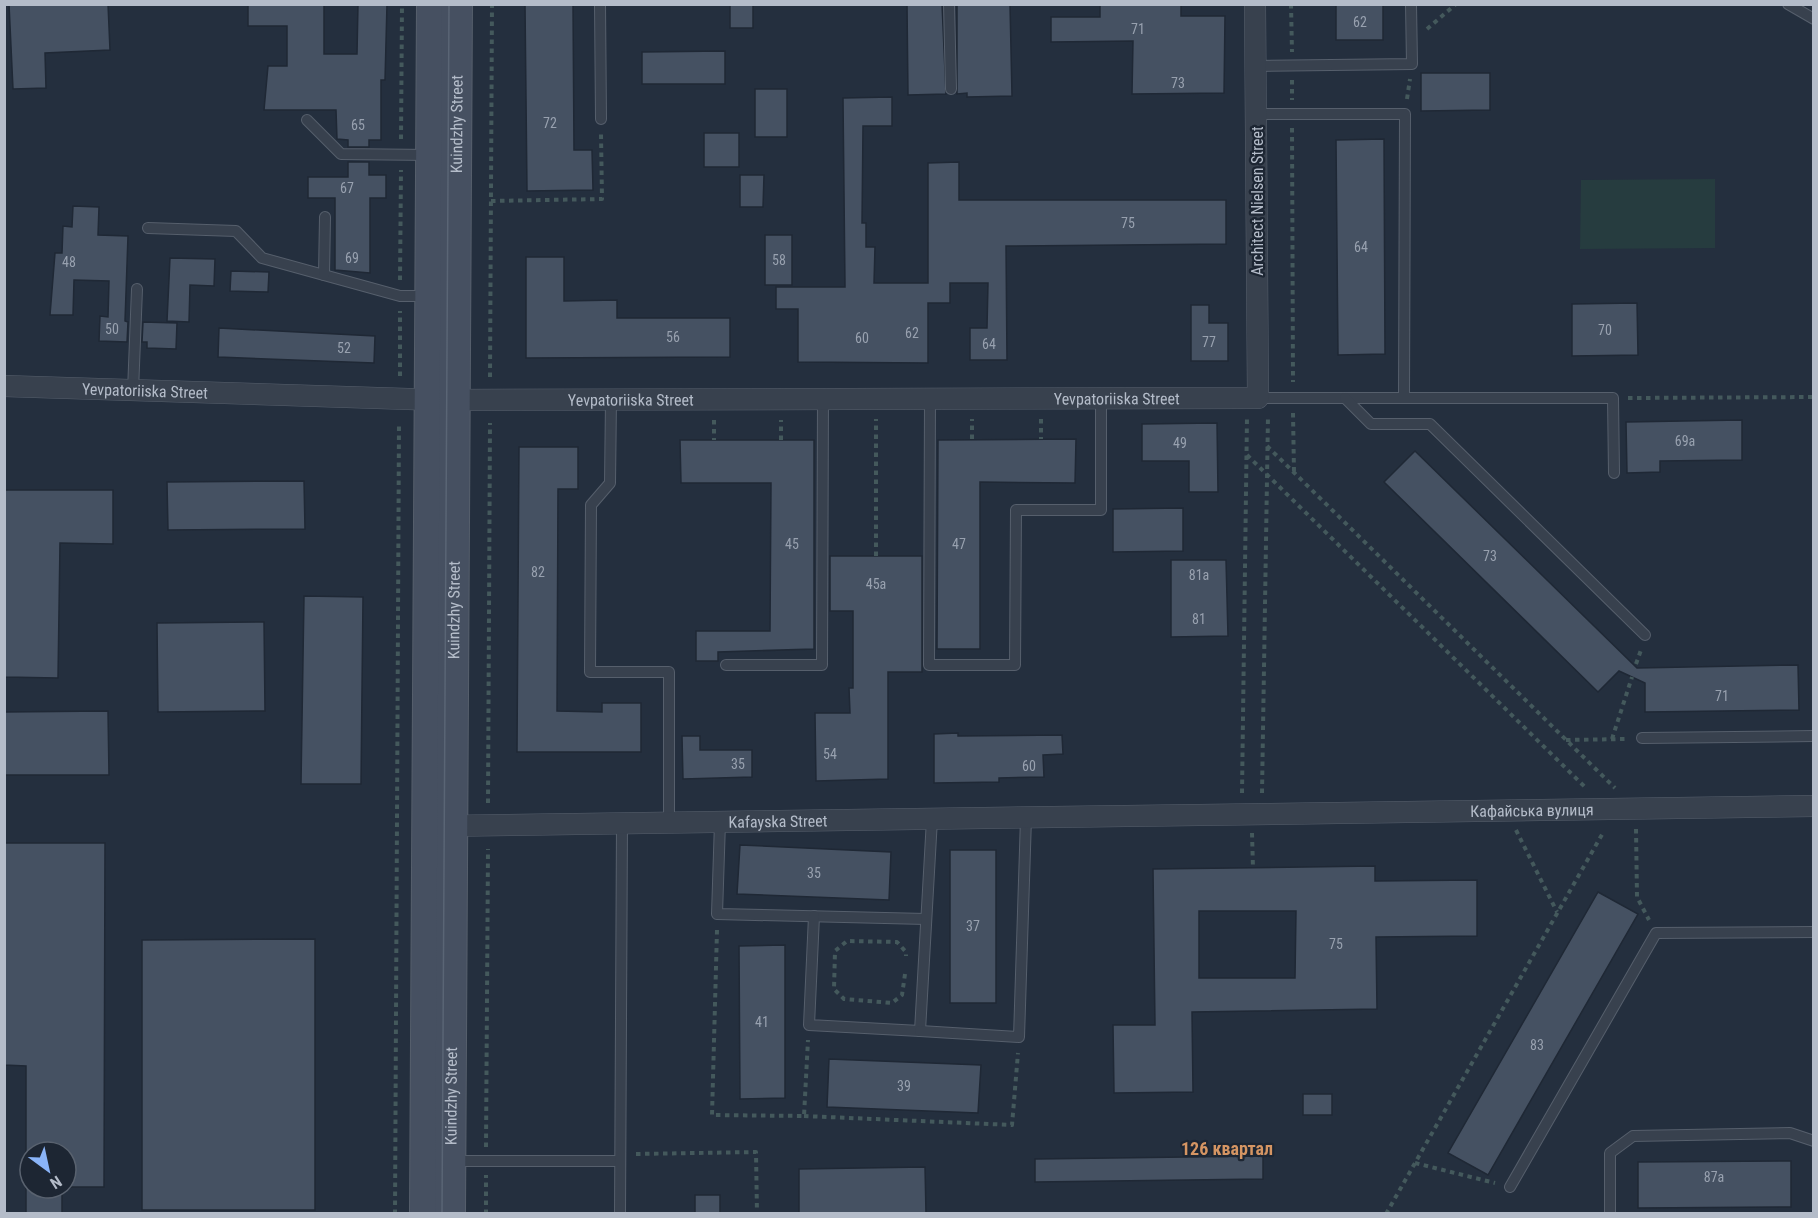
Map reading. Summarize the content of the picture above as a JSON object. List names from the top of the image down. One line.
{"streets":{"main road":["Kuindzhy Street"],"street":["Architect Nielsen Street","Yevpatoriiska Street","Кафайська вулиця","Kafayska Street"]},"crossings":[["Kuindzhy Street","Yevpatoriiska Street"],["Kuindzhy Street","Kafayska Street"],["Architect Nielsen Street","Yevpatoriiska Street"],["Кафайська вулиця","Kafayska Street"]],"districts":["126 квартал"],"house_numbers":["62","71","73","72","65","67","75","64","69","58","48","50","70","62","56","60","77","64","52","69а","49","45","47","73","82","81а","45а","81","71","54","35","60","35","37","75","41","83","39","87а"],"north":"bottom right"}
